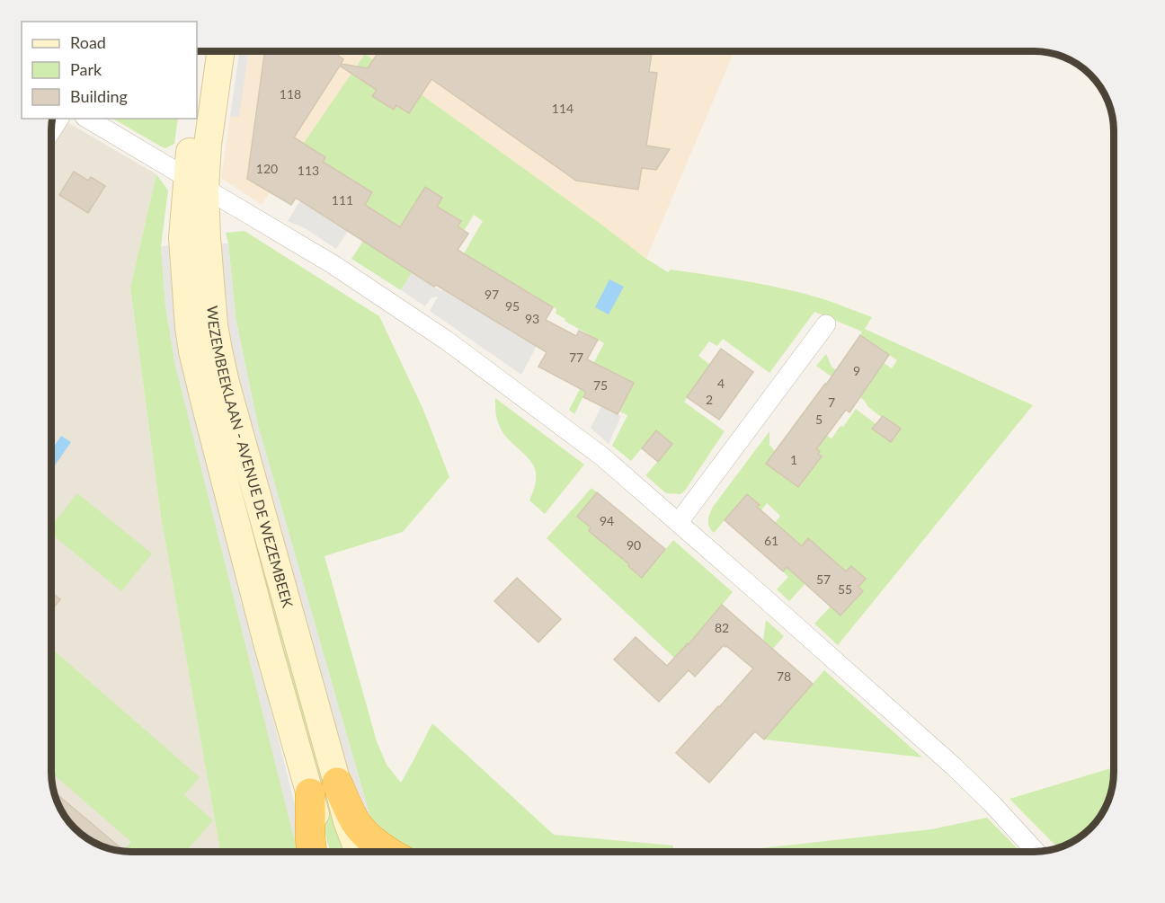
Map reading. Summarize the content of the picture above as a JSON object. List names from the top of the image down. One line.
{"streets":{"main road":["WEZEMBEEKLAAN - AVENUE DE WEZEMBEEK"]},"house_numbers":["118","114","120","113","111","97","95","93","77","9","4","75","2","7","5","1","94","61","90","57","55","82","78"],"legend":["Road","Park","Building"]}
